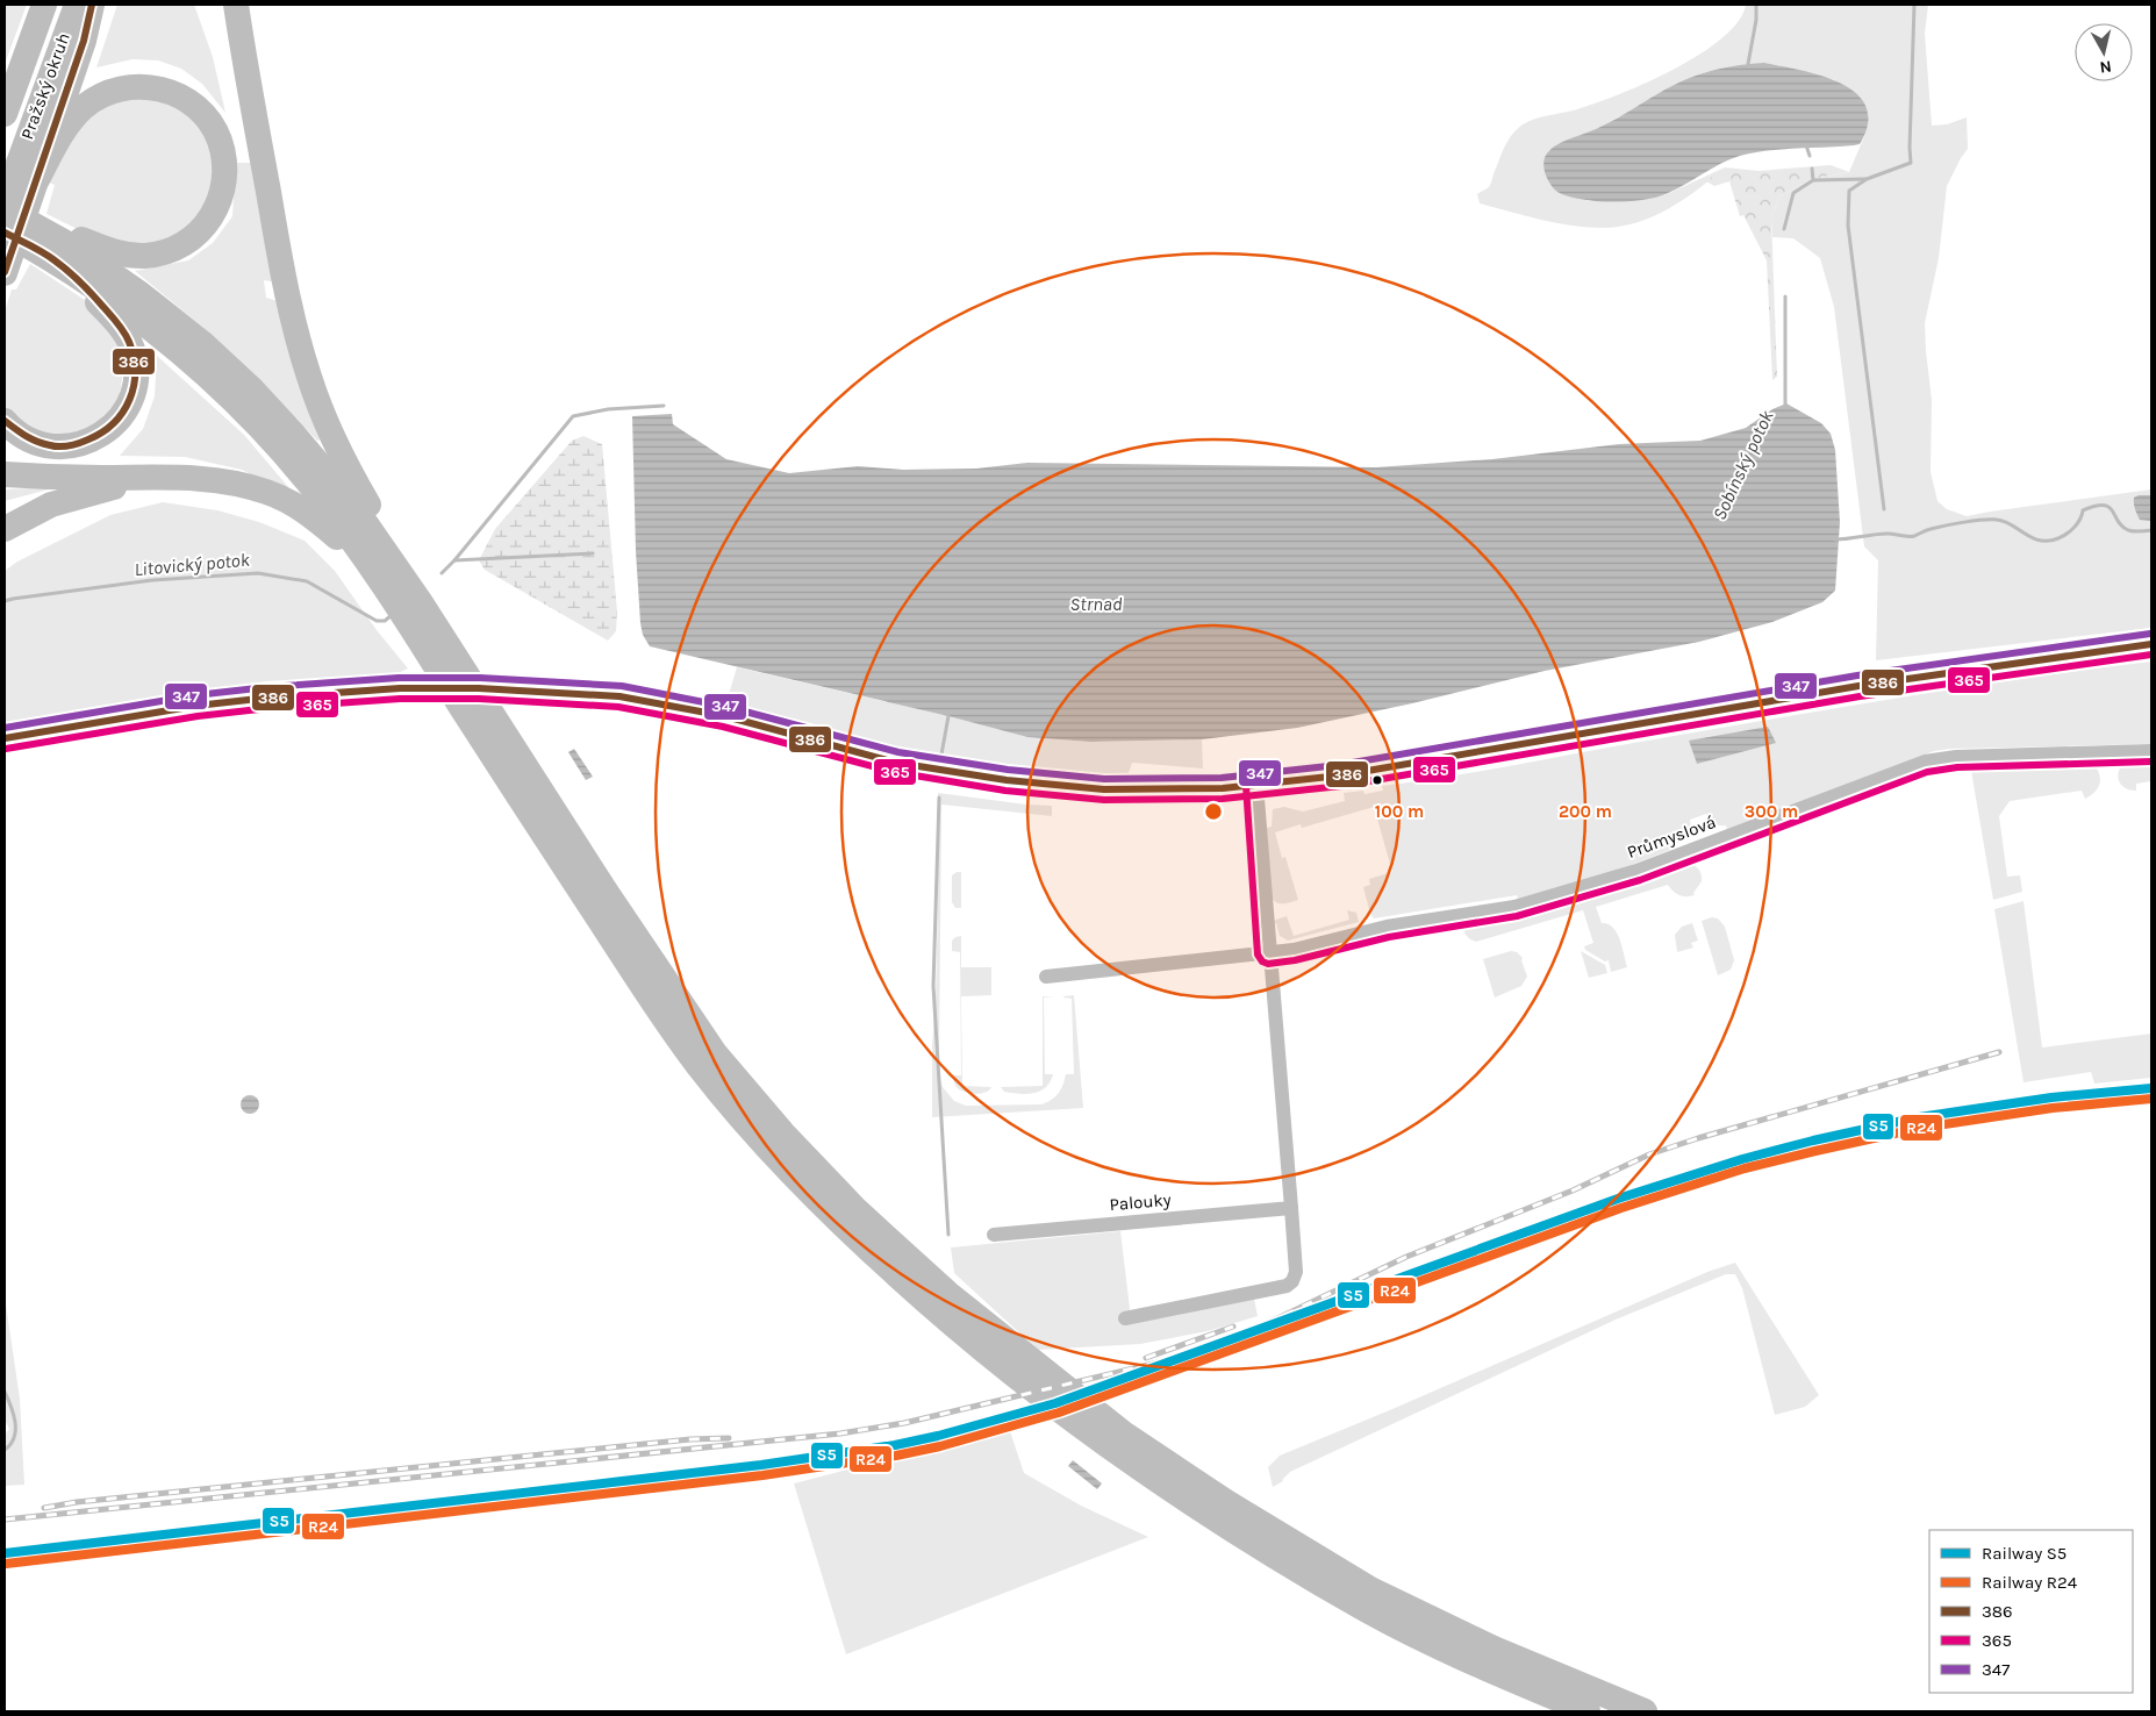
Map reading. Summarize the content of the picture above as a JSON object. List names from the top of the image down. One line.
{"streets":{"highway":["Pražský okruh"],"street":["Průmyslová","Palouky"]},"water":["Sobínský potok","Litovický potok","Strnad"],"lines":["transit line 386","transit line 347","transit line 365","rail line S5","rail line R24"],"legend":["Railway S5","Railway R24","386","365","347"],"north":"bottom","rings":["100 m","200 m","300 m"]}
